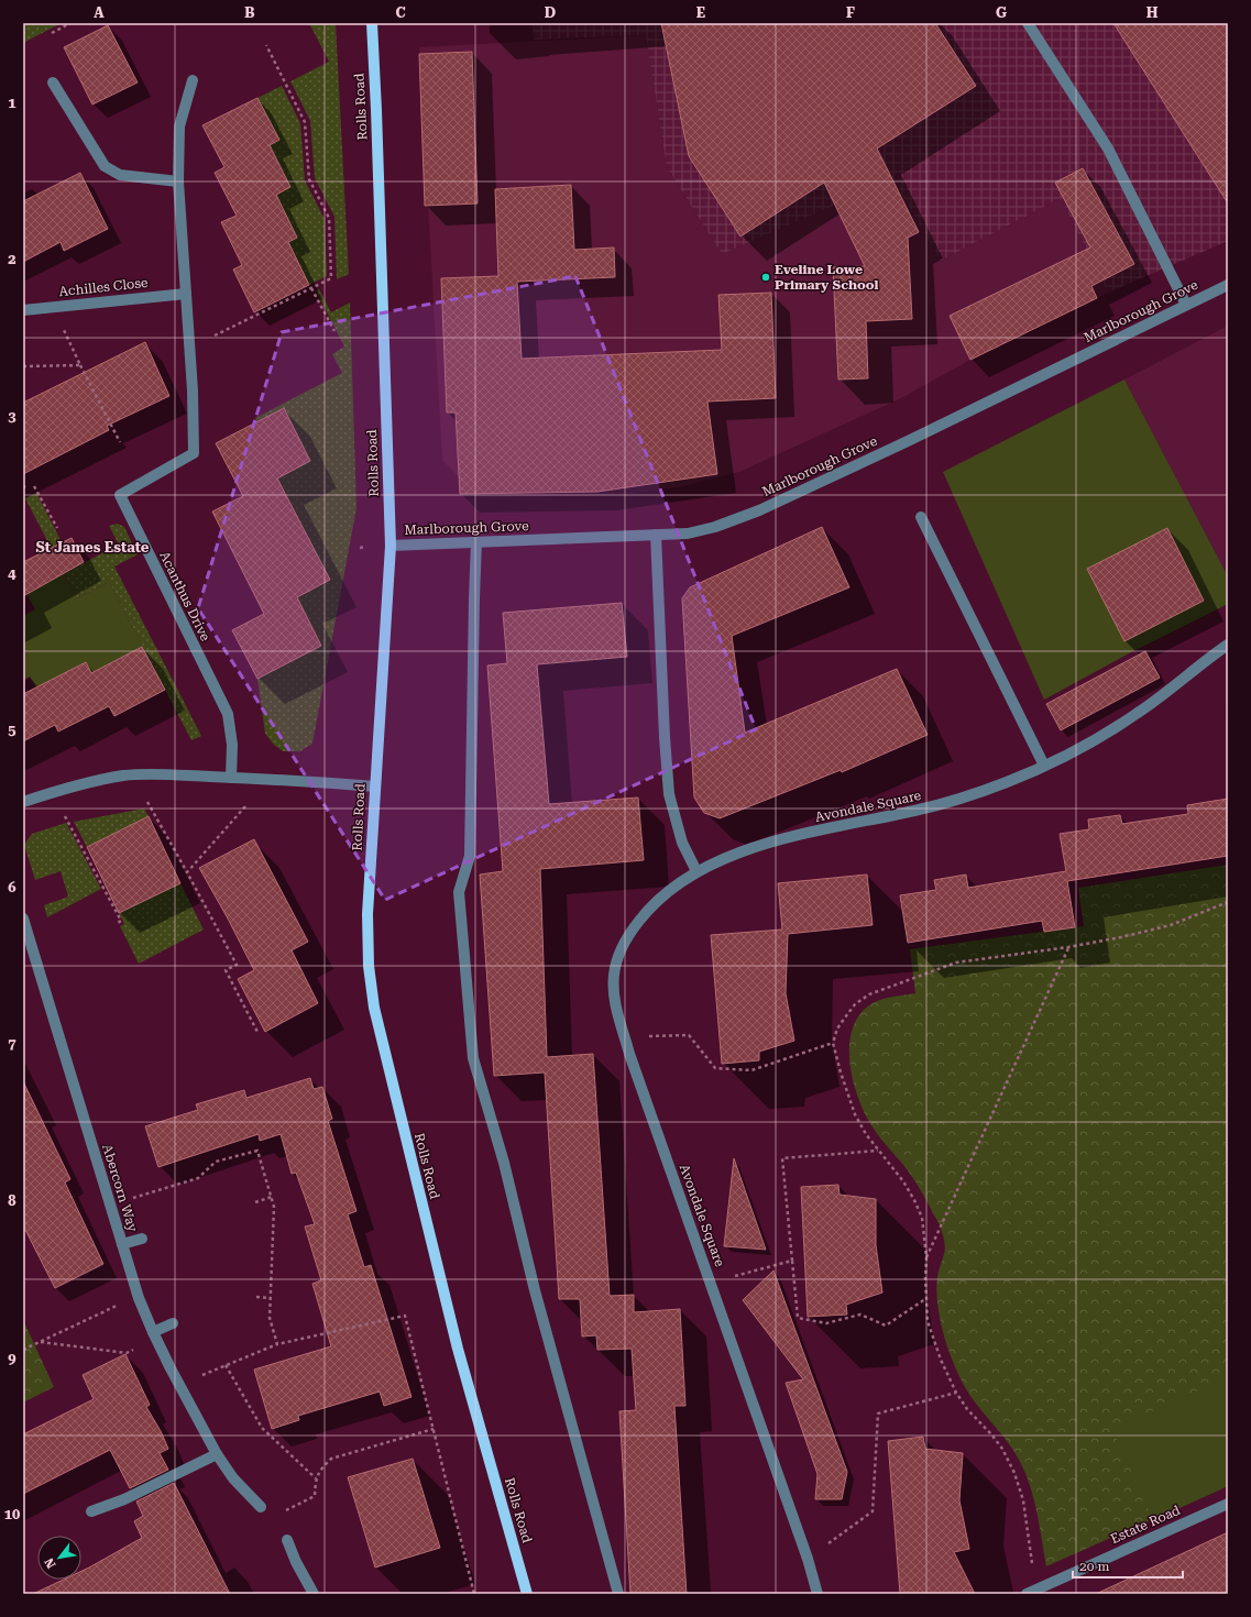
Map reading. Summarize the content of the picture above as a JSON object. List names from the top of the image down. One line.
{"streets":{"main road":["Rolls Road"],"street":["Achilles Close","Marlborough Grove","Acanthus Drive","Avondale Square","Abercorn Way","Estate Road"]},"crossings":[["Rolls Road","Marlborough Grove"],["Achilles Close","Acanthus Drive"]],"districts":["St James Estate"],"places":["Eveline Lowe Primary School"],"scale_bar":"20 m","north":"bottom left","grid":{"columns":["A","B","C","D","E","F","G","H"],"rows":["1","2","3","4","5","6","7","8","9","10"]}}
